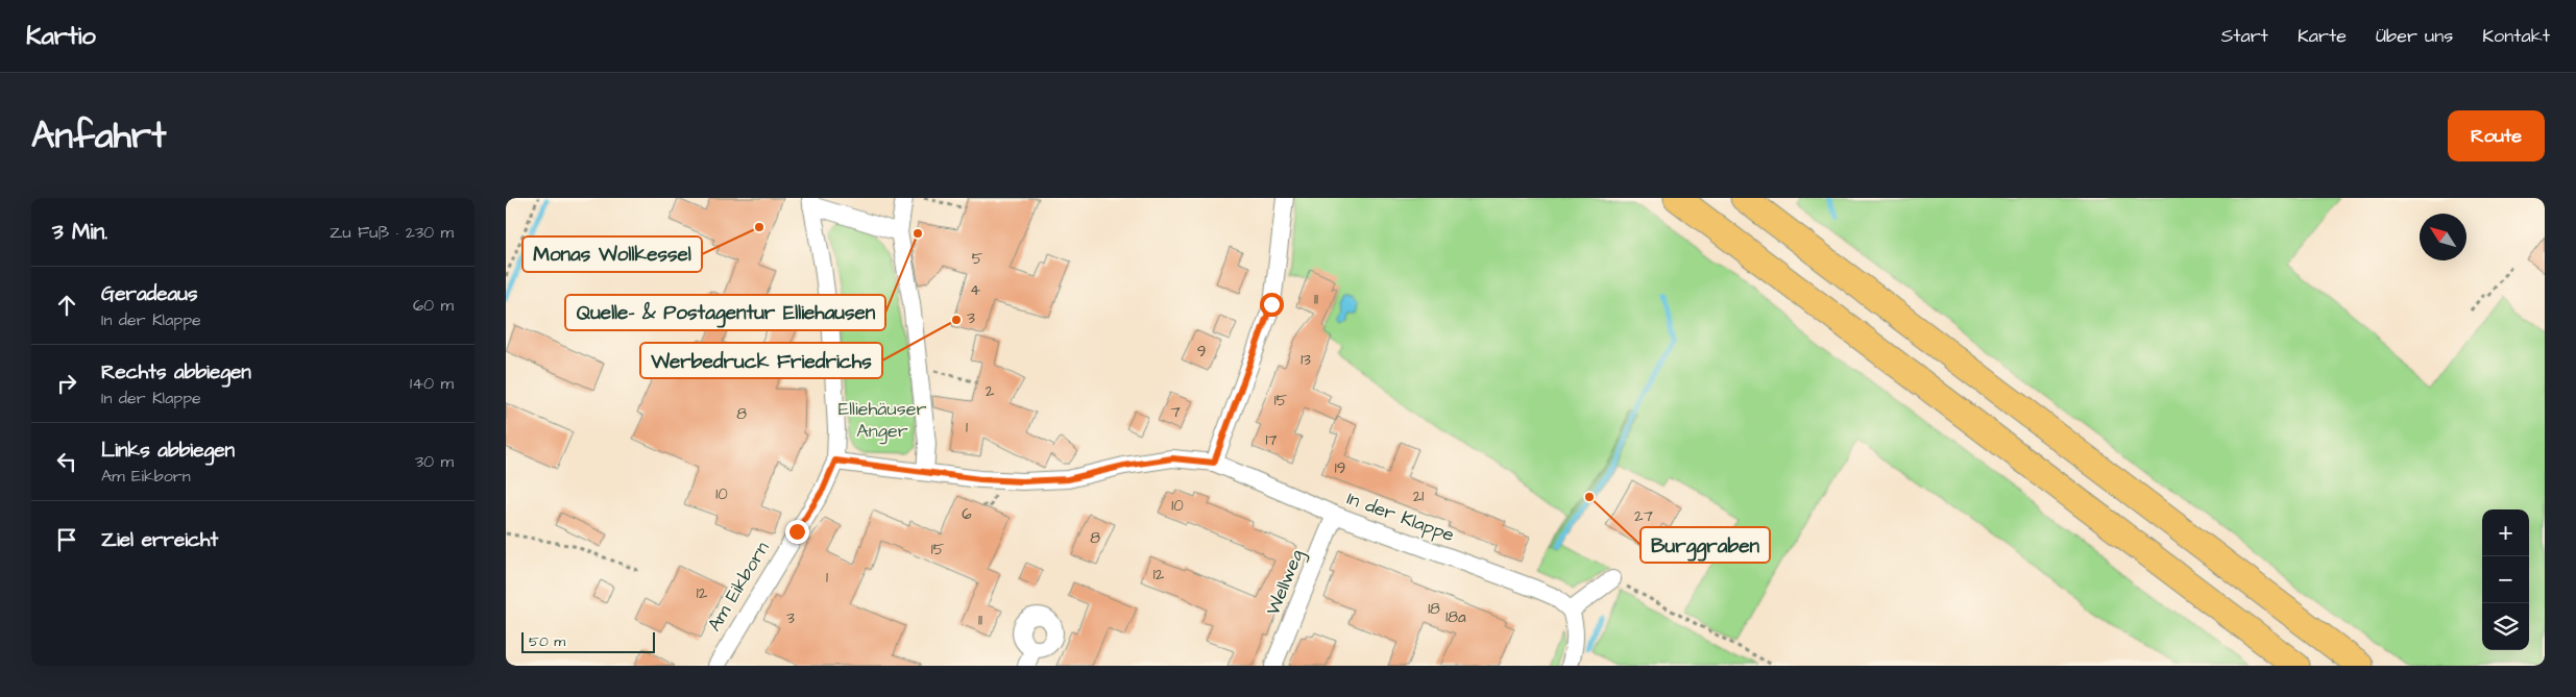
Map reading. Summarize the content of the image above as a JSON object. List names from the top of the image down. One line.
{"streets":{"street":["In der Klappe","Wellweg","Am Eikborn"]},"crossings":[["In der Klappe","Wellweg"],["In der Klappe","Am Eikborn"]],"parks":["Elliehäuser Anger"],"places":["Monas Wollkessel","Quelle- & Postagentur Elliehausen","Werbedruck Friedrichs","Burggraben"],"house_numbers":["5","4","11","3","9","13","2","15","7","8","1","17","19","10","21","10","6","27","8","15","12","1","12","18","18a","3","11"],"scale_bar":"50 m","north":"top left","page":{"header":"Kartio","nav":["Start","Karte","Über uns","Kontakt"],"title":"Anfahrt","buttons":"Route","heading":["3 Min.","Zu Fuß · 230 m"],"list":[["Geradeaus","In der Klappe","60 m"],["Rechts abbiegen","In der Klappe","140 m"],["Links abbiegen","Am Eikborn","30 m"],"Ziel erreicht"],"map_buttons":["+","−"],"scale":"50 m"}}
